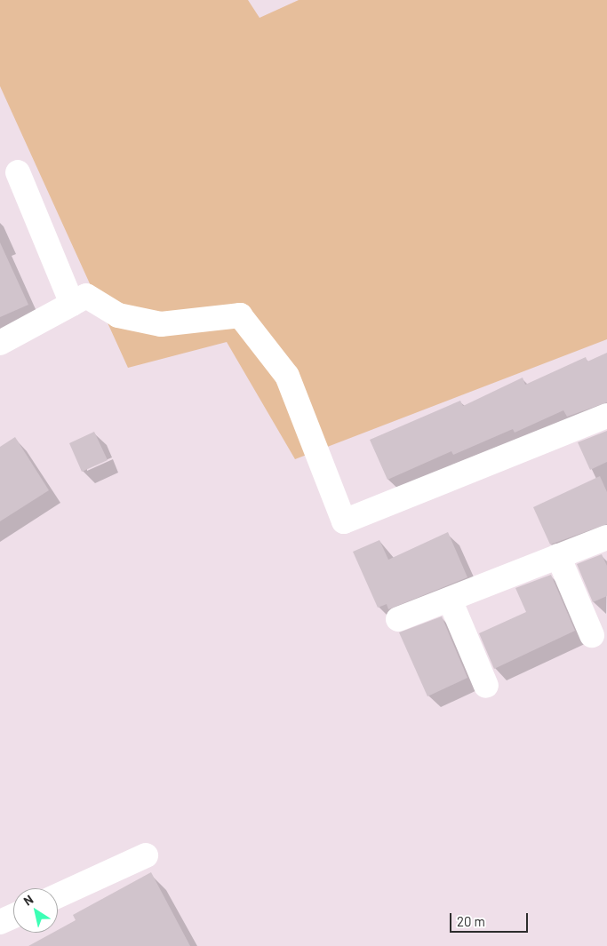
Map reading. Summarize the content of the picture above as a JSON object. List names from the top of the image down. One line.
{"scale_bar":"20 m","north":"top left"}
